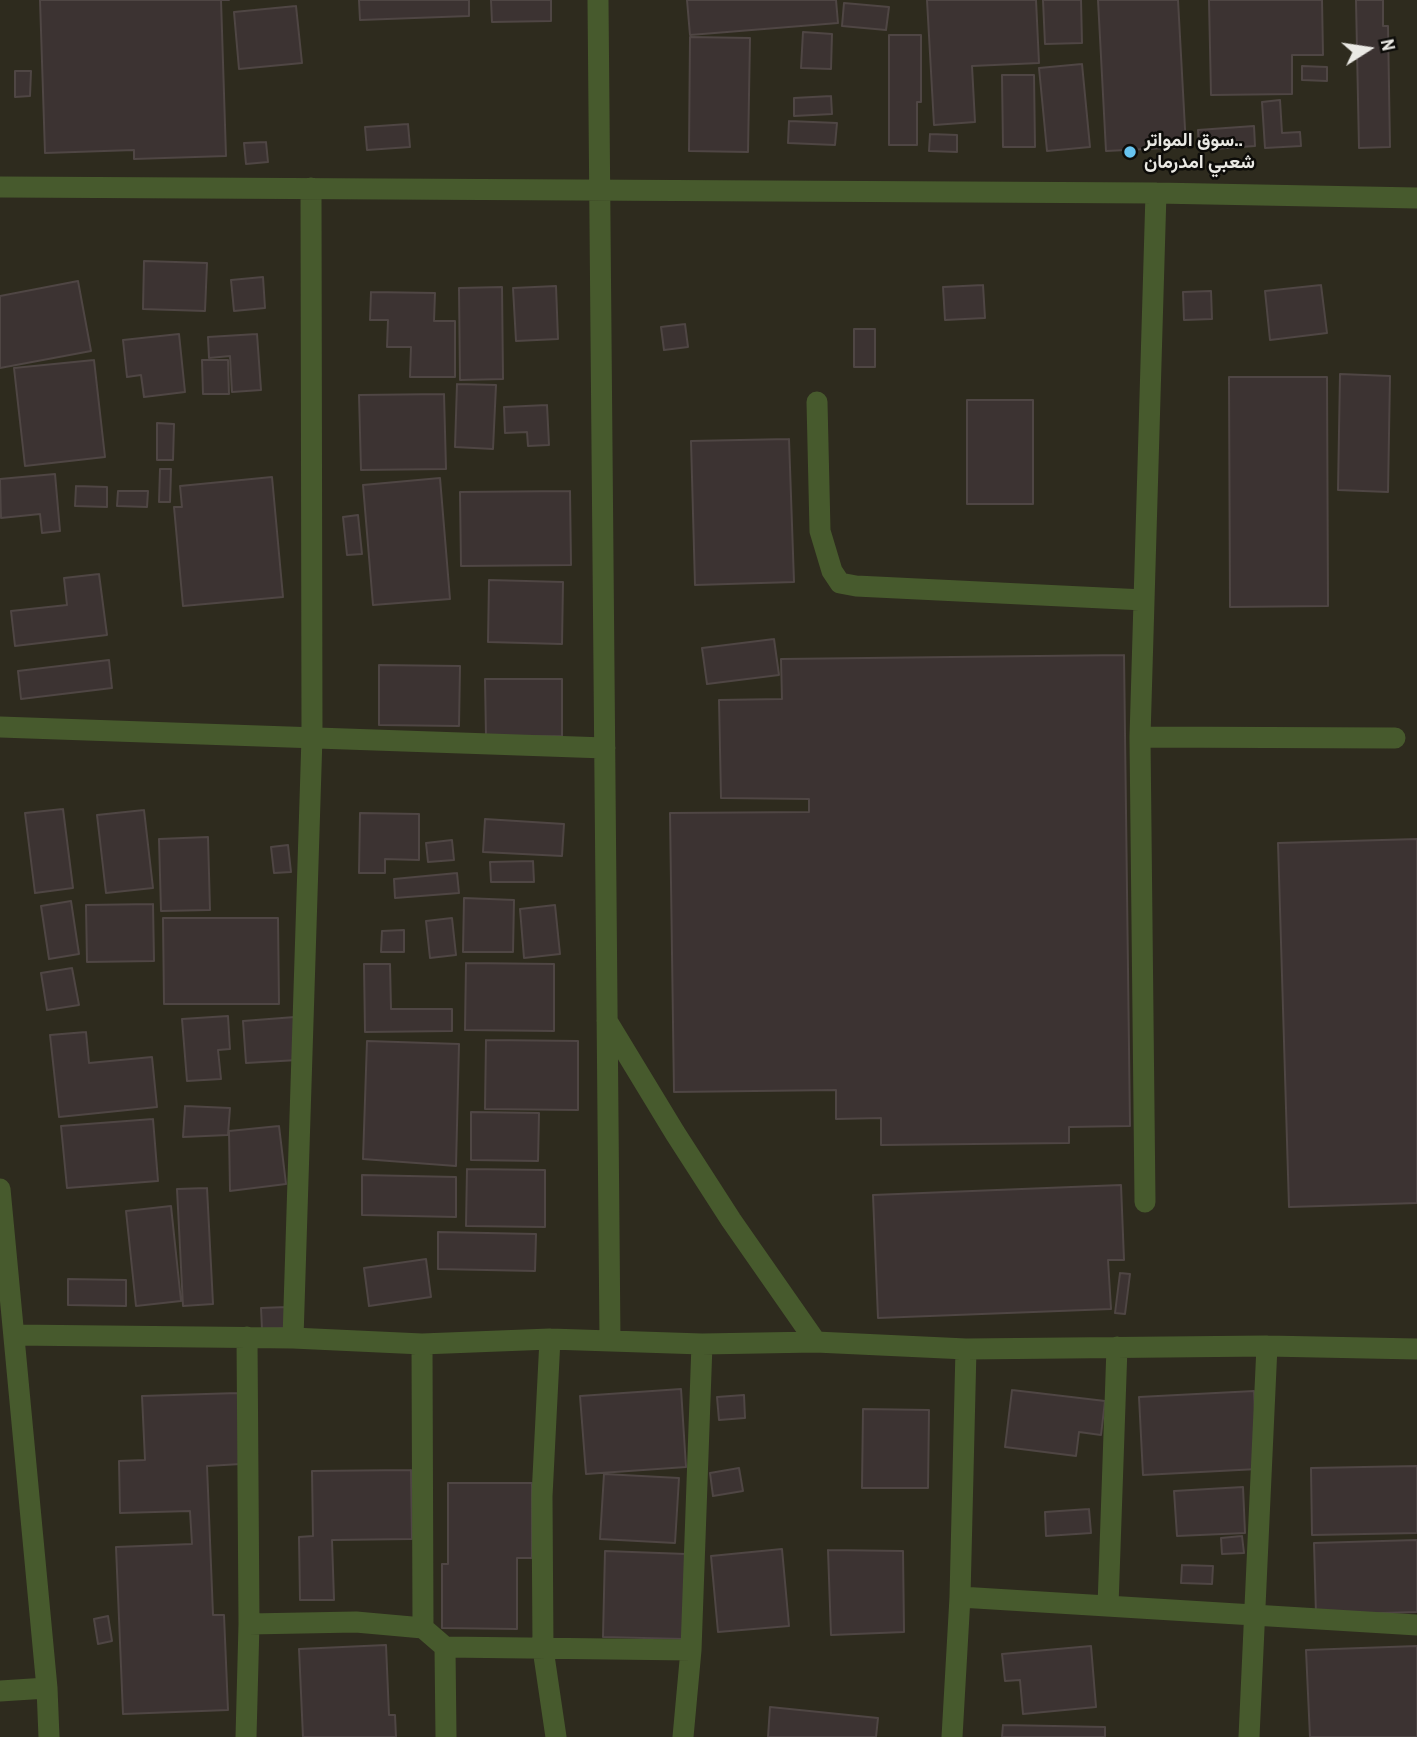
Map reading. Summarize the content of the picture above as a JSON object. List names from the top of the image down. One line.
{"places":["سوق المواتر.. شعبي امدرمان"],"north":"right"}
